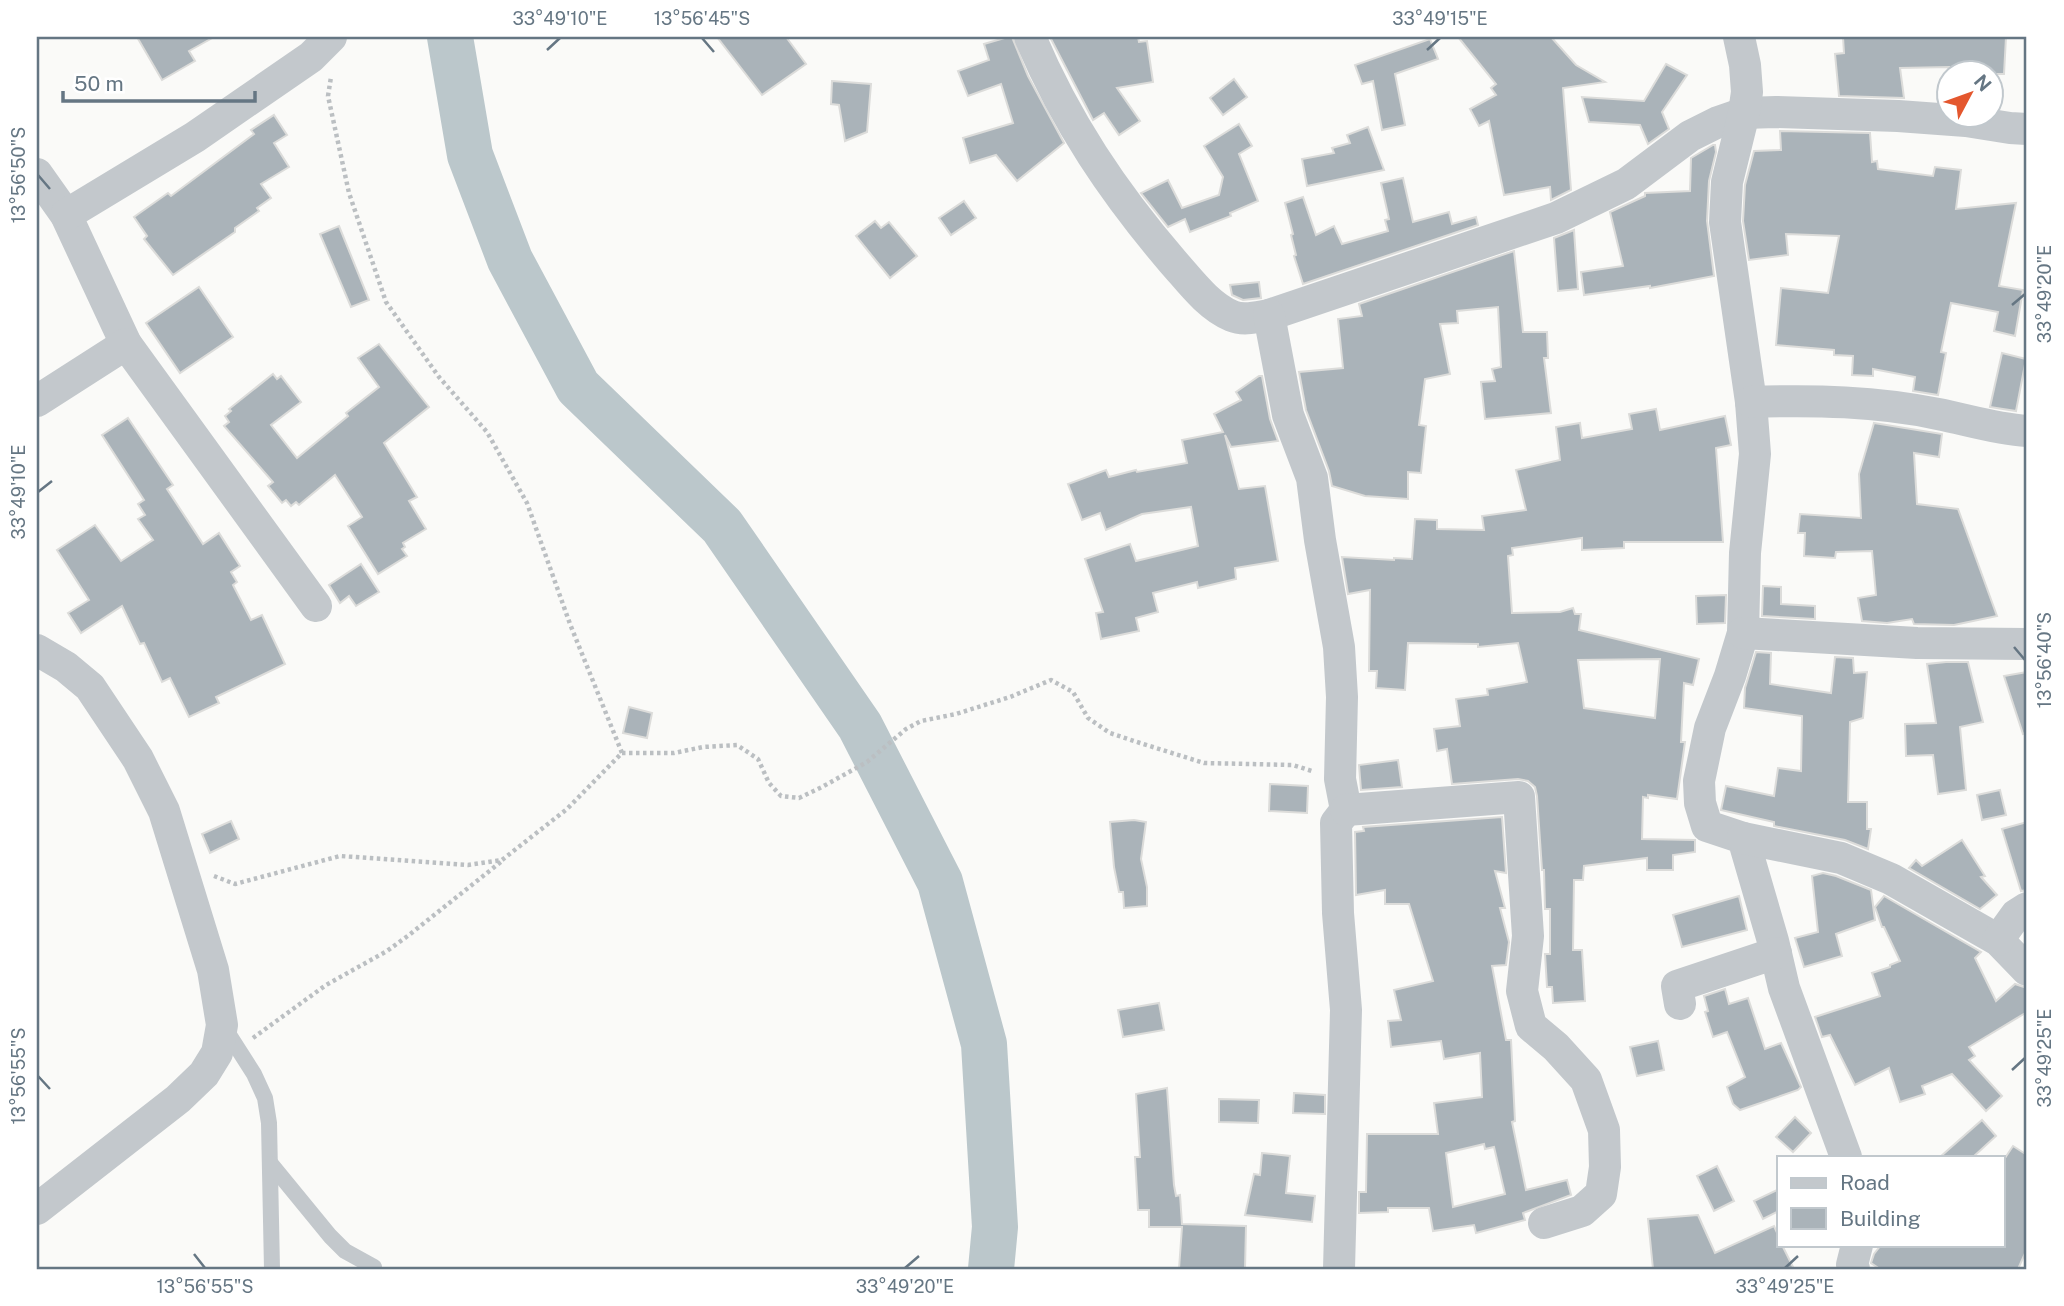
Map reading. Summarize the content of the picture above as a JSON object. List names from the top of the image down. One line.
{"legend":["Road","Building"],"scale_bar":"50 m","north":"top right","coordinates":["33°49'10\"E","13°56'45\"S","33°49'15\"E","13°56'50\"S","33°49'20\"E","13°56'40\"S","33°49'25\"E","13°56'55\"S"]}
